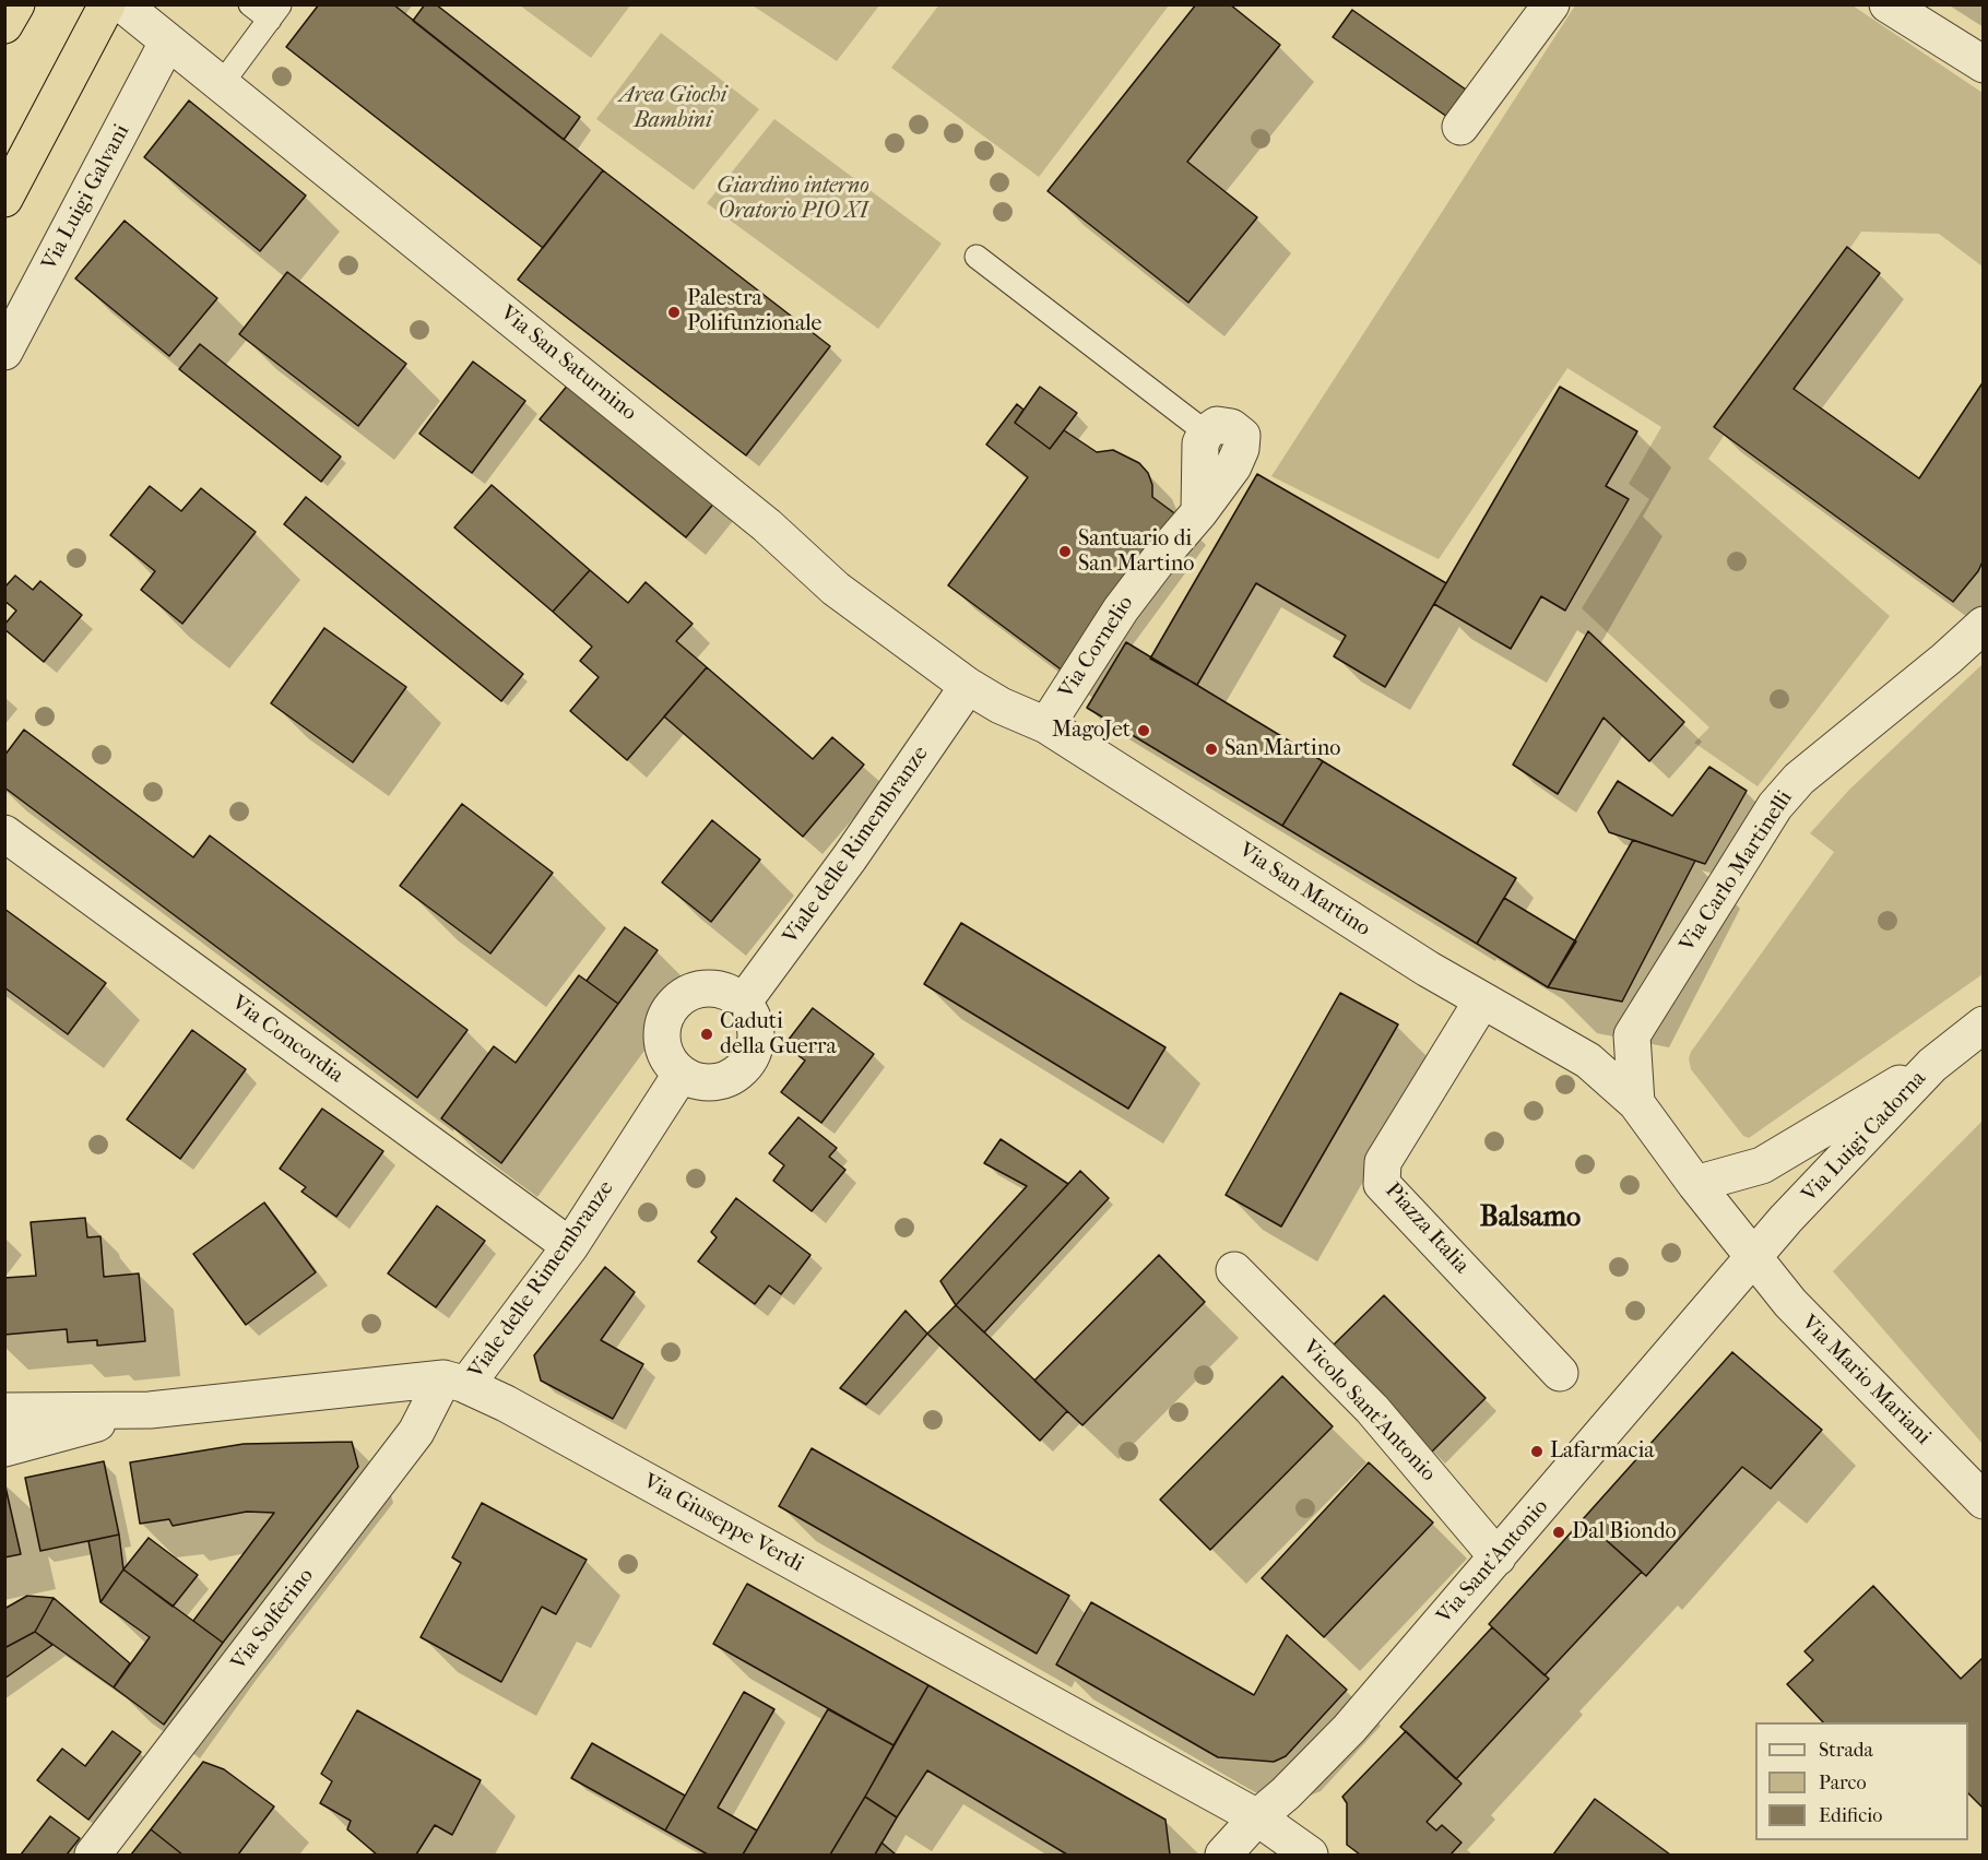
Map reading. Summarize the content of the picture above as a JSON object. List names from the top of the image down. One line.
{"streets":{"street":["Via Luigi Galvani","Via San Saturnino","Via Cornelio","Viale delle Rimembranze","Via Carlo Martinelli","Via San Martino","Via Concordia","Via Luigi Cadorna","Piazza Italia","Via Mario Mariani","Vicolo Sant'Antonio","Via Giuseppe Verdi","Via Sant'Antonio","Via Solferino"]},"crossings":[["Via Luigi Galvani","Via San Saturnino"],["Via San Saturnino","Viale delle Rimembranze"],["Via San Saturnino","Via San Martino"],["Via Cornelio","Via San Martino"],["Viale delle Rimembranze","Via San Martino"],["Viale delle Rimembranze","Via Concordia"],["Viale delle Rimembranze","Via Giuseppe Verdi"],["Viale delle Rimembranze","Via Solferino"],["Via Carlo Martinelli","Via San Martino"],["Via San Martino","Piazza Italia"],["Via Luigi Cadorna","Via Mario Mariani"],["Via Luigi Cadorna","Via Sant'Antonio"],["Via Mario Mariani","Via Sant'Antonio"],["Vicolo Sant'Antonio","Via Sant'Antonio"],["Via Giuseppe Verdi","Via Sant'Antonio"],["Via Giuseppe Verdi","Via Solferino"]],"districts":["Balsamo"],"parks":["Area Giochi Bambini","Giardino interno Oratorio PIO XI"],"places":["Palestra Polifunzionale","Santuario di San Martino","MagoJet","San Martino","Caduti della Guerra","Lafarmacia","Dal Biondo"],"legend":["Strada","Parco","Edificio"]}
